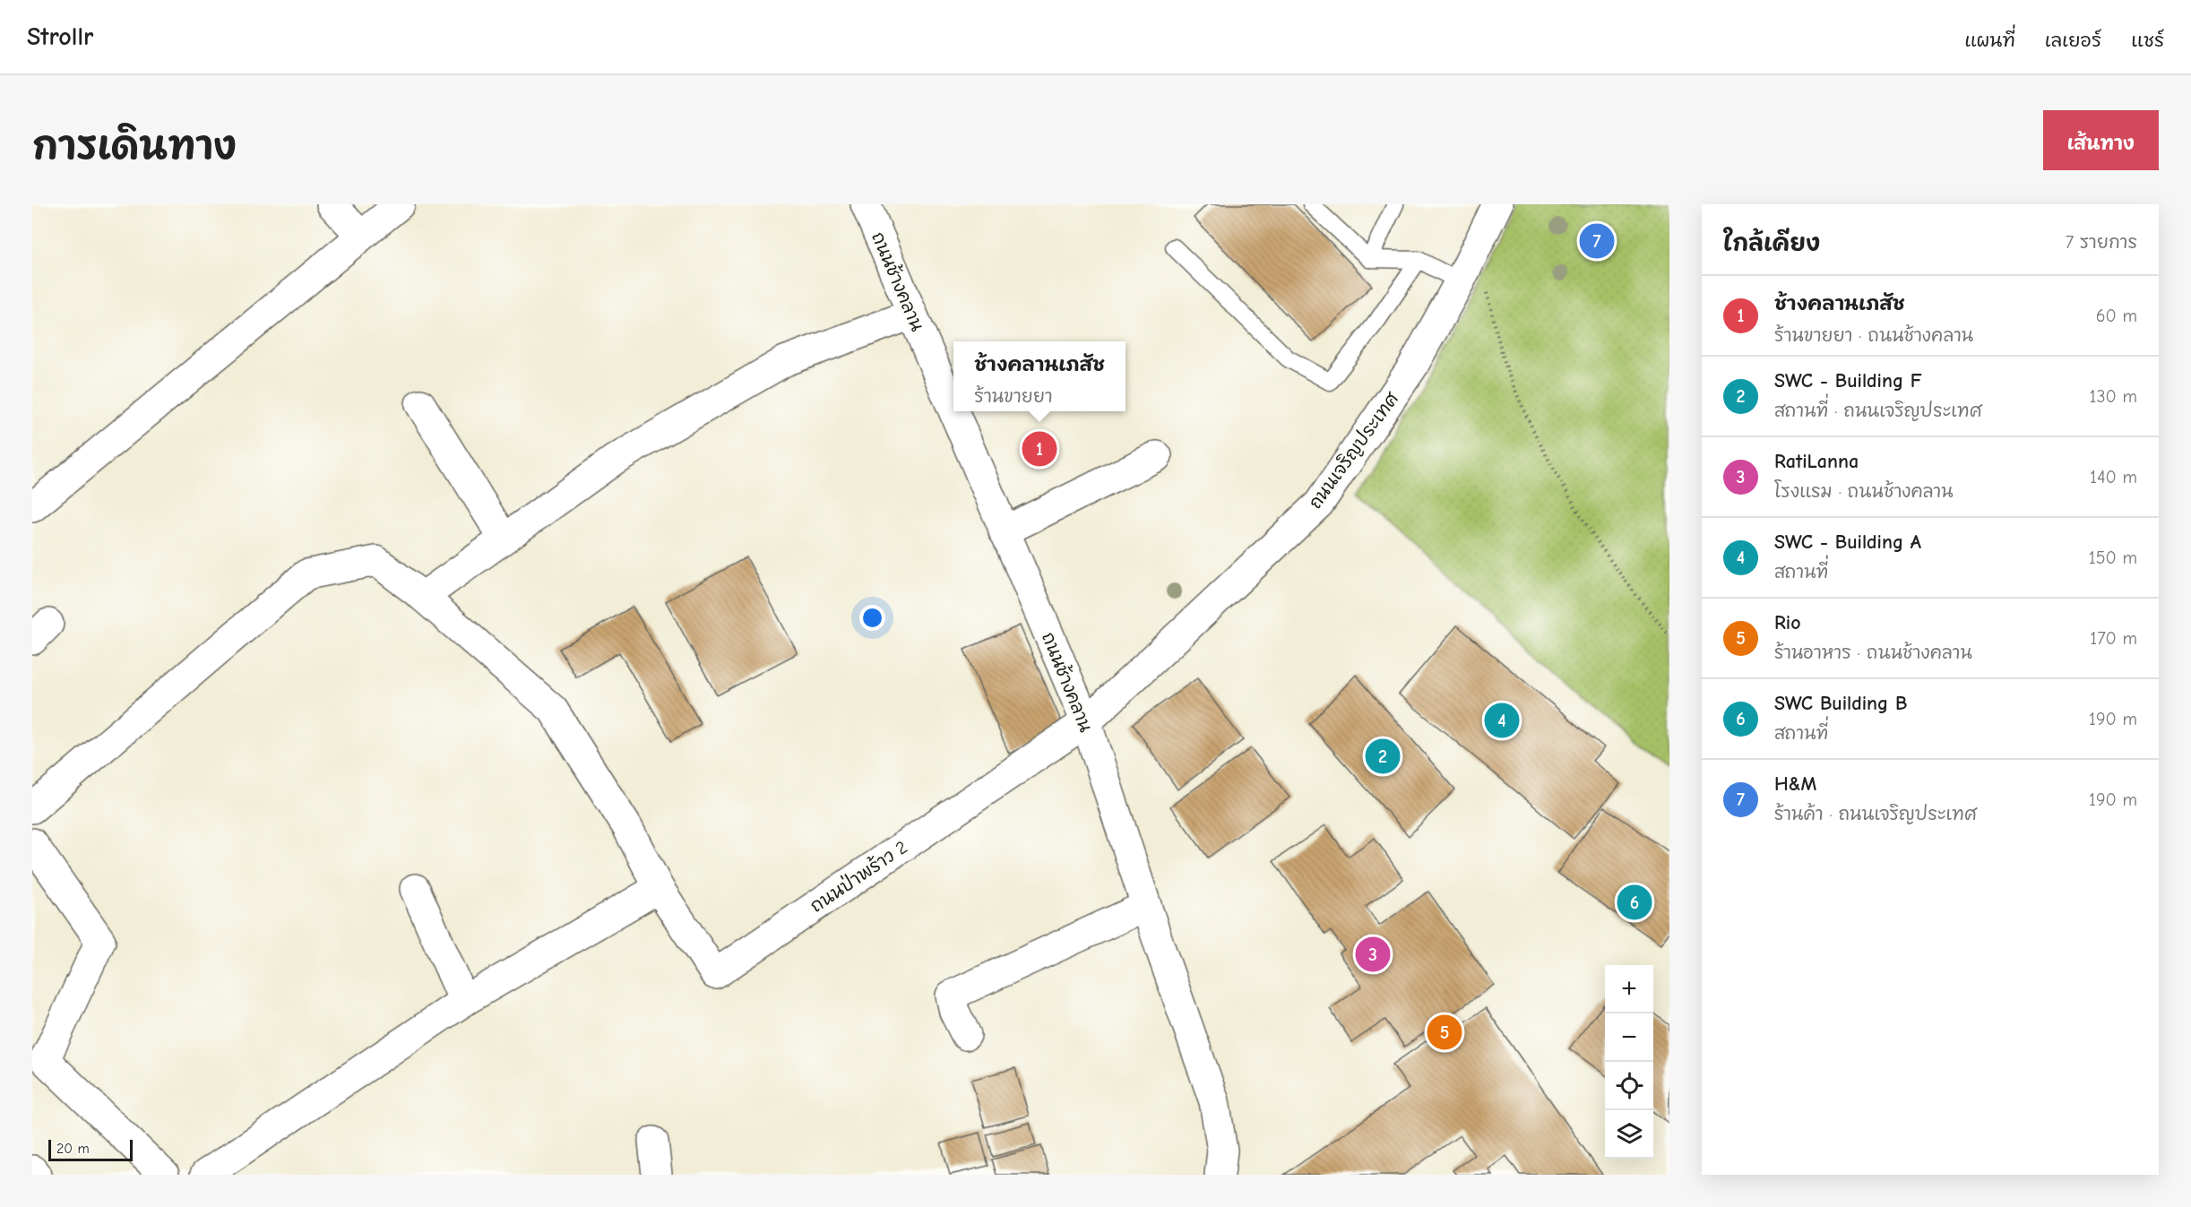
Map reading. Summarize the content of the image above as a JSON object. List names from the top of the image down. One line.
{"streets":{"street":["ถนนช้างคลาน","ถนนเจริญประเทศ","ถนนป่าพร้าว 2"]},"crossings":[["ถนนช้างคลาน","ถนนเจริญประเทศ"],["ถนนช้างคลาน","ถนนป่าพร้าว 2"],["ถนนเจริญประเทศ","ถนนป่าพร้าว 2"]],"scale_bar":"20 m","page":{"header":"Strollr","nav":["แผนที่","เลเยอร์","แชร์"],"title":"การเดินทาง","buttons":"เส้นทาง","heading":["ใกล้เคียง","7 รายการ"],"pins":["7","1","4","2","6","3","5"],"list":[{"mark":"1","name":"ช้างคลานเภสัช","note":"ร้านขายยา · ถนนช้างคลาน","value":"60 m"},{"mark":"2","name":"SWC - Building F","note":"สถานที่ · ถนนเจริญประเทศ","value":"130 m"},{"mark":"3","name":"RatiLanna","note":"โรงแรม · ถนนช้างคลาน","value":"140 m"},{"mark":"4","name":"SWC - Building A","note":"สถานที่","value":"150 m"},{"mark":"5","name":"Rio","note":"ร้านอาหาร · ถนนช้างคลาน","value":"170 m"},{"mark":"6","name":"SWC Building B","note":"สถานที่","value":"190 m"},{"mark":"7","name":"H&M","note":"ร้านค้า · ถนนเจริญประเทศ","value":"190 m"}],"popup":["ช้างคลานเภสัช","ร้านขายยา"],"map_buttons":["+","−"],"scale":"20 m"}}
